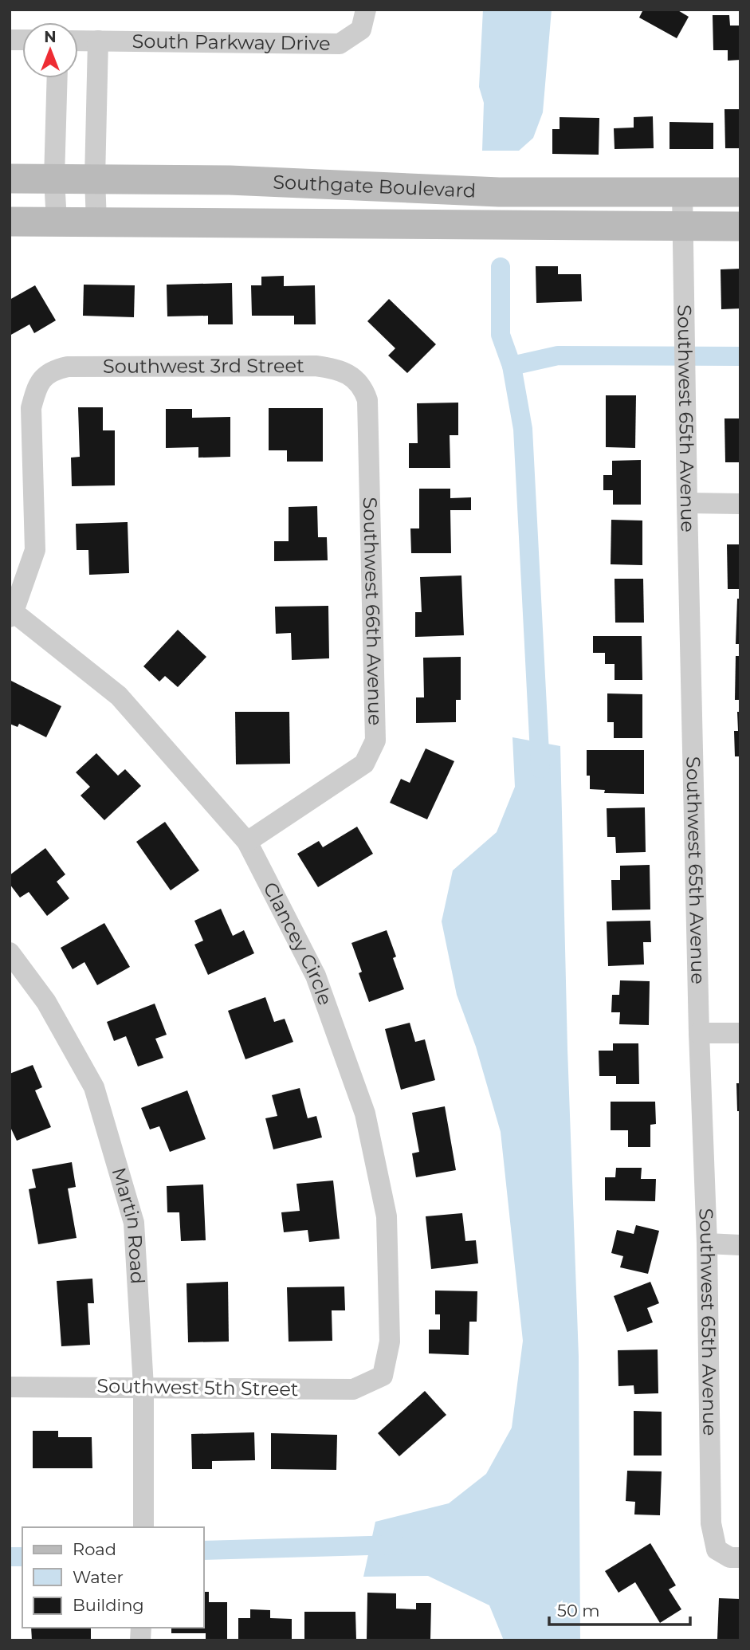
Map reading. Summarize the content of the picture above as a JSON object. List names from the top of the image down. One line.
{"streets":{"main road":["Southgate Boulevard"],"street":["South Parkway Drive","Southwest 3rd Street","Southwest 65th Avenue","Southwest 66th Avenue","Clancey Circle","Martin Road","Southwest 5th Street"]},"crossings":[["Southgate Boulevard","Southwest 65th Avenue"],["Southwest 3rd Street","Southwest 66th Avenue"],["Southwest 3rd Street","Clancey Circle"],["Southwest 66th Avenue","Clancey Circle"],["Clancey Circle","Southwest 5th Street"],["Martin Road","Southwest 5th Street"]],"legend":["Road","Water","Building"],"scale_bar":"50 m","north":"top"}
